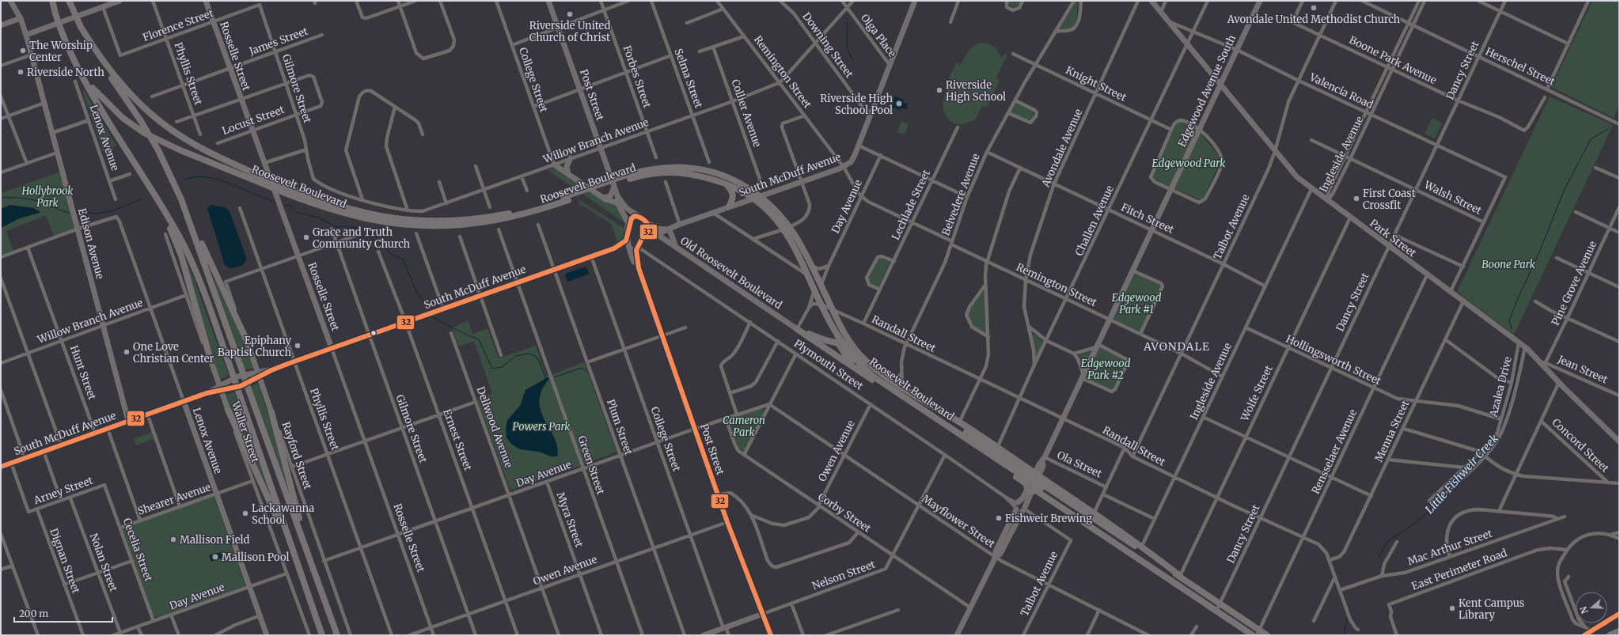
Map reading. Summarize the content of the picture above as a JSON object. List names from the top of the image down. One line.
{"streets":{"highway":["Roosevelt Boulevard"],"main road":["Rosselle Street","Edgewood Avenue South","Post Street","Lenox Avenue","South McDuff Avenue","Park Street","Edison Avenue","Old Roosevelt Boulevard","Waller Street","Rayford Street","Nelson Street"],"street":["Florence Street","Olga Place","James Street","Downing Street","Boone Park Avenue","Herschel Street","Dancy Street","Remington Street","Phyllis Street","Forbes Street","Selma Street","College Street","Knight Street","Gilmore Street","Valencia Road","Collier Avenue","Locust Street","Willow Branch Avenue","Avondale Avenue","Ingleside Avenue","Belvedere Avenue","Walsh Street","Lechlade Street","Day Avenue","Fitch Street","Challen Avenue","Talbot Avenue","Pine Grove Avenue","Randall Street","Hollingsworth Street","Plymouth Street","Jean Street","Hunt Street","Azalea Drive","Wolfe Street","Dellwood Avenue","Plum Street","Menna Street","Ernest Street","Concord Street","Owen Avenue","Rensselaer Avenue","Ola Street","Green Street","Arney Street","Shearer Avenue","Corby Street","Myra Street","Mayflower Street","Mac Arthur Street","Cecelia Street","Dignan Street","Nolan Street","East Perimeter Road"]},"crossings":[["Florence Street","Rosselle Street"],["Florence Street","Phyllis Street"],["Florence Street","Gilmore Street"],["Olga Place","Willow Branch Avenue"],["Olga Place","South McDuff Avenue"],["James Street","Rosselle Street"],["James Street","Phyllis Street"],["James Street","Gilmore Street"],["Downing Street","Willow Branch Avenue"],["Downing Street","South McDuff Avenue"],["Rosselle Street","Locust Street"],["Rosselle Street","South McDuff Avenue"],["Rosselle Street","Day Avenue"],["Rosselle Street","Owen Avenue"],["Boone Park Avenue","Dancy Street"],["Boone Park Avenue","Ingleside Avenue"],["Boone Park Avenue","Talbot Avenue"],["Herschel Street","Dancy Street"],["Herschel Street","Ingleside Avenue"],["Dancy Street","Valencia Road"],["Dancy Street","Walsh Street"],["Dancy Street","Park Street"],["Dancy Street","Randall Street"],["Dancy Street","Hollingsworth Street"],["Remington Street","Edgewood Avenue South"],["Remington Street","Willow Branch Avenue"],["Remington Street","Avondale Avenue"],["Remington Street","Ingleside Avenue"],["Remington Street","South McDuff Avenue"],["Remington Street","Belvedere Avenue"],["Remington Street","Lechlade Street"],["Remington Street","Day Avenue"],["Remington Street","Challen Avenue"],["Remington Street","Talbot Avenue"],["Phyllis Street","South McDuff Avenue"],["Phyllis Street","Day Avenue"],["Phyllis Street","Rayford Street"],["Forbes Street","Willow Branch Avenue"],["Selma Street","Willow Branch Avenue"],["College Street","Willow Branch Avenue"],["College Street","South McDuff Avenue"],["College Street","Day Avenue"],["College Street","Owen Avenue"],["College Street","Nelson Street"],["Knight Street","Avondale Avenue"],["Knight Street","Belvedere Avenue"],["Knight Street","Challen Avenue"],["Gilmore Street","Locust Street"],["Gilmore Street","Willow Branch Avenue"],["Gilmore Street","South McDuff Avenue"],["Gilmore Street","Day Avenue"],["Gilmore Street","Owen Avenue"],["Edgewood Avenue South","Valencia Road"],["Edgewood Avenue South","Fitch Street"],["Edgewood Avenue South","Park Street"],["Valencia Road","Ingleside Avenue"],["Valencia Road","Walsh Street"],["Valencia Road","Challen Avenue"],["Valencia Road","Talbot Avenue"],["Valencia Road","Park Street"],["Post Street","Willow Branch Avenue"],["Post Street","South McDuff Avenue"],["Post Street","Day Avenue"],["Post Street","Plymouth Street"],["Post Street","Owen Avenue"],["Post Street","Nelson Street"],["Collier Avenue","Willow Branch Avenue"],["Lenox Avenue","Willow Branch Avenue"],["Lenox Avenue","South McDuff Avenue"],["Lenox Avenue","Day Avenue"],["Lenox Avenue","Edison Avenue"],["Lenox Avenue","Shearer Avenue"],["Willow Branch Avenue","Edison Avenue"],["Willow Branch Avenue","Hunt Street"],["Willow Branch Avenue","Waller Street"],["Avondale Avenue","Fitch Street"],["Avondale Avenue","Challen Avenue"],["Ingleside Avenue","Walsh Street"],["Ingleside Avenue","Fitch Street"],["Ingleside Avenue","Park Street"],["Ingleside Avenue","Randall Street"],["Ingleside Avenue","Hollingsworth Street"],["Ingleside Avenue","Ola Street"],["South McDuff Avenue","Roosevelt Boulevard"],["South McDuff Avenue","Edison Avenue"],["South McDuff Avenue","Old Roosevelt Boulevard"],["South McDuff Avenue","Hunt Street"],["South McDuff Avenue","Plum Street"],["South McDuff Avenue","Waller Street"],["South McDuff Avenue","Ernest Street"],["South McDuff Avenue","Rayford Street"],["South McDuff Avenue","Green Street"],["South McDuff Avenue","Arney Street"],["Roosevelt Boulevard","Belvedere Avenue"],["Roosevelt Boulevard","Day Avenue"],["Roosevelt Boulevard","Randall Street"],["Belvedere Avenue","Fitch Street"],["Belvedere Avenue","Randall Street"],["Lechlade Street","Randall Street"],["Day Avenue","Dellwood Avenue"],["Day Avenue","Plum Street"],["Day Avenue","Waller Street"],["Day Avenue","Ernest Street"],["Day Avenue","Rayford Street"],["Day Avenue","Green Street"],["Day Avenue","Corby Street"],["Day Avenue","Myra Street"],["Day Avenue","Mayflower Street"],["Day Avenue","Cecelia Street"],["Day Avenue","Nolan Street"],["Fitch Street","Challen Avenue"],["Fitch Street","Talbot Avenue"],["Challen Avenue","Park Street"],["Challen Avenue","Randall Street"],["Talbot Avenue","Park Street"],["Talbot Avenue","Randall Street"],["Talbot Avenue","Plymouth Street"],["Talbot Avenue","Mayflower Street"],["Park Street","Pine Grove Avenue"],["Park Street","Jean Street"],["Park Street","Azalea Drive"],["Park Street","Wolfe Street"],["Park Street","Menna Street"],["Park Street","Rensselaer Avenue"],["Pine Grove Avenue","Jean Street"],["Randall Street","Wolfe Street"],["Randall Street","Menna Street"],["Randall Street","Rensselaer Avenue"],["Randall Street","Mac Arthur Street"],["Hollingsworth Street","Azalea Drive"],["Hollingsworth Street","Wolfe Street"],["Hollingsworth Street","Menna Street"],["Hollingsworth Street","Rensselaer Avenue"],["Plymouth Street","Owen Avenue"],["Plymouth Street","Nelson Street"],["Dellwood Avenue","Owen Avenue"],["Plum Street","Owen Avenue"],["Waller Street","Shearer Avenue"],["Ernest Street","Owen Avenue"],["Owen Avenue","Green Street"],["Owen Avenue","Corby Street"],["Owen Avenue","Myra Street"],["Owen Avenue","Mayflower Street"],["Arney Street","Cecelia Street"],["Arney Street","Dignan Street"],["Arney Street","Nolan Street"],["Shearer Avenue","Cecelia Street"],["Corby Street","Nelson Street"],["Mayflower Street","Nelson Street"]],"districts":["AVONDALE"],"water":["Little Fishweir Creek"],"parks":["Edgewood Park","Hollybrook Park","Boone Park","Edgewood Park #1","Edgewood Park #2","Cameron Park","Powers Park"],"places":["Avondale United Methodist Church","Riverside United Church of Christ","The Worship Center","Riverside North","Riverside High School","Riverside High School Pool","First Coast Crossfit","Grace and Truth Community Church","Epiphany Baptist Church","One Love Christian Center","Lackawanna School","Fishweir Brewing","Mallison Field","Mallison Pool","Kent Campus Library"],"lines":["transit line 32"],"scale_bar":"200 m","north":"left"}
